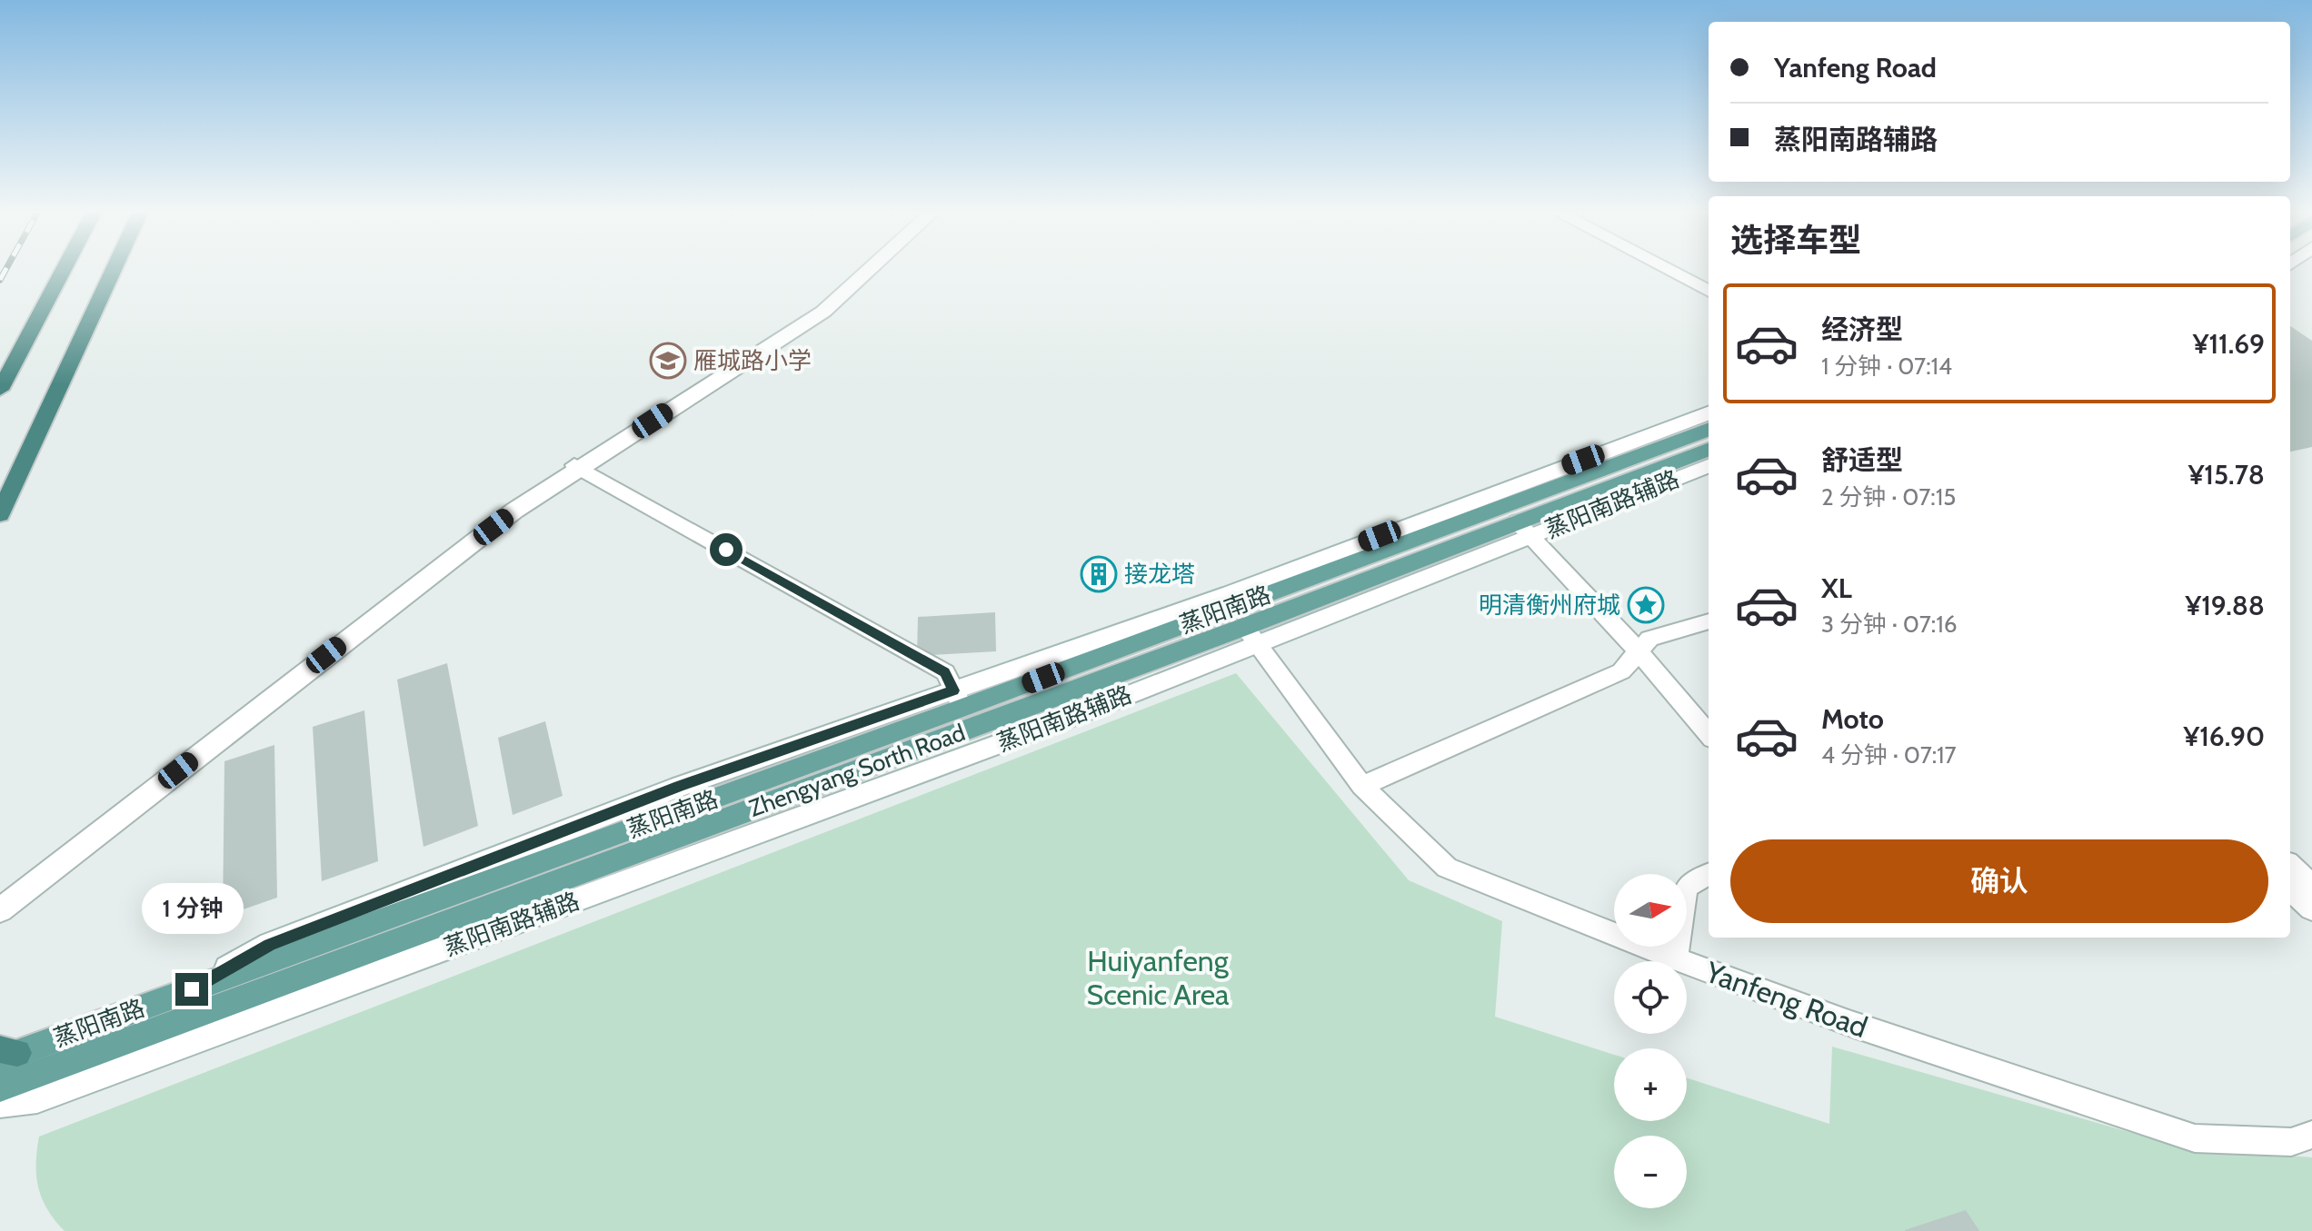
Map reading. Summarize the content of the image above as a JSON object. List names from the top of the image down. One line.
{"streets":{"main road":["蒸阳南路","Zhengyang Sorth Road"],"street":["蒸阳南路辅路","Yanfeng Road"]},"crossings":[["蒸阳南路辅路","Zhengyang Sorth Road"],["蒸阳南路辅路","Yanfeng Road"],["Zhengyang Sorth Road","Yanfeng Road"]],"parks":["Huiyanfeng Scenic Area"],"places":{"school or university":["雁城路小学"],"building":["接龙塔"],"place":["明清衡州府城"]},"north":"right","page":{"banner":["Yanfeng Road","蒸阳南路辅路"],"heading":"选择车型","list":[{"name":"经济型","note":"1 分钟 · 07:14","value":"¥11.69"},{"name":"舒适型","note":"2 分钟 · 07:15","value":"¥15.78"},{"name":"XL","note":"3 分钟 · 07:16","value":"¥19.88"},{"name":"Moto","note":"4 分钟 · 07:17","value":"¥16.90"}],"buttons":"确认","map_buttons":["+","−"],"bubble":"1 分钟"}}
